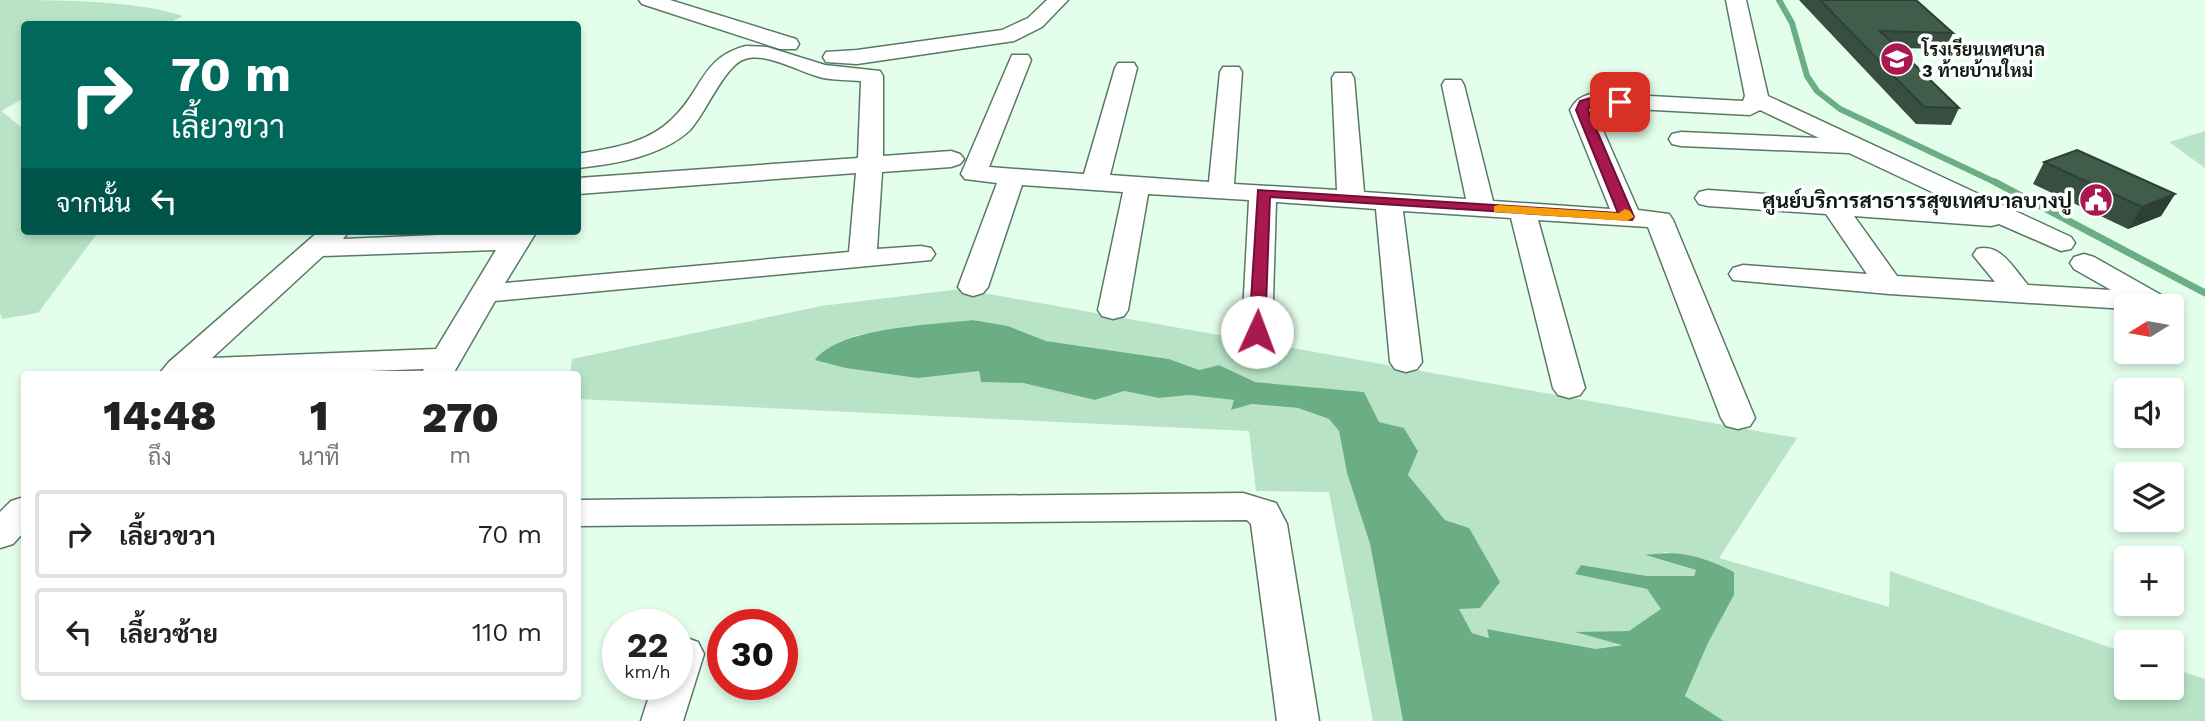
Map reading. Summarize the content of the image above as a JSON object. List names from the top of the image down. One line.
{"places":{"school or university":["โรงเรียนเทศบาล 3 ท้ายบ้านใหม่"],"public building":["ศูนย์บริการสาธารรสุขเทศบาลบางปู"]},"north":"left","page":{"turn":["70 m","เลี้ยวขวา"],"then":"จากนั้น","map_buttons":["+","−"],"eta":["14:48","ถึง","1","นาที","270","m"],"list":[{"name":"เลี้ยวขวา","value":"70 m"},{"name":"เลี้ยวซ้าย","value":"110 m"}],"speed":"22 km/h","limit":"30"}}
